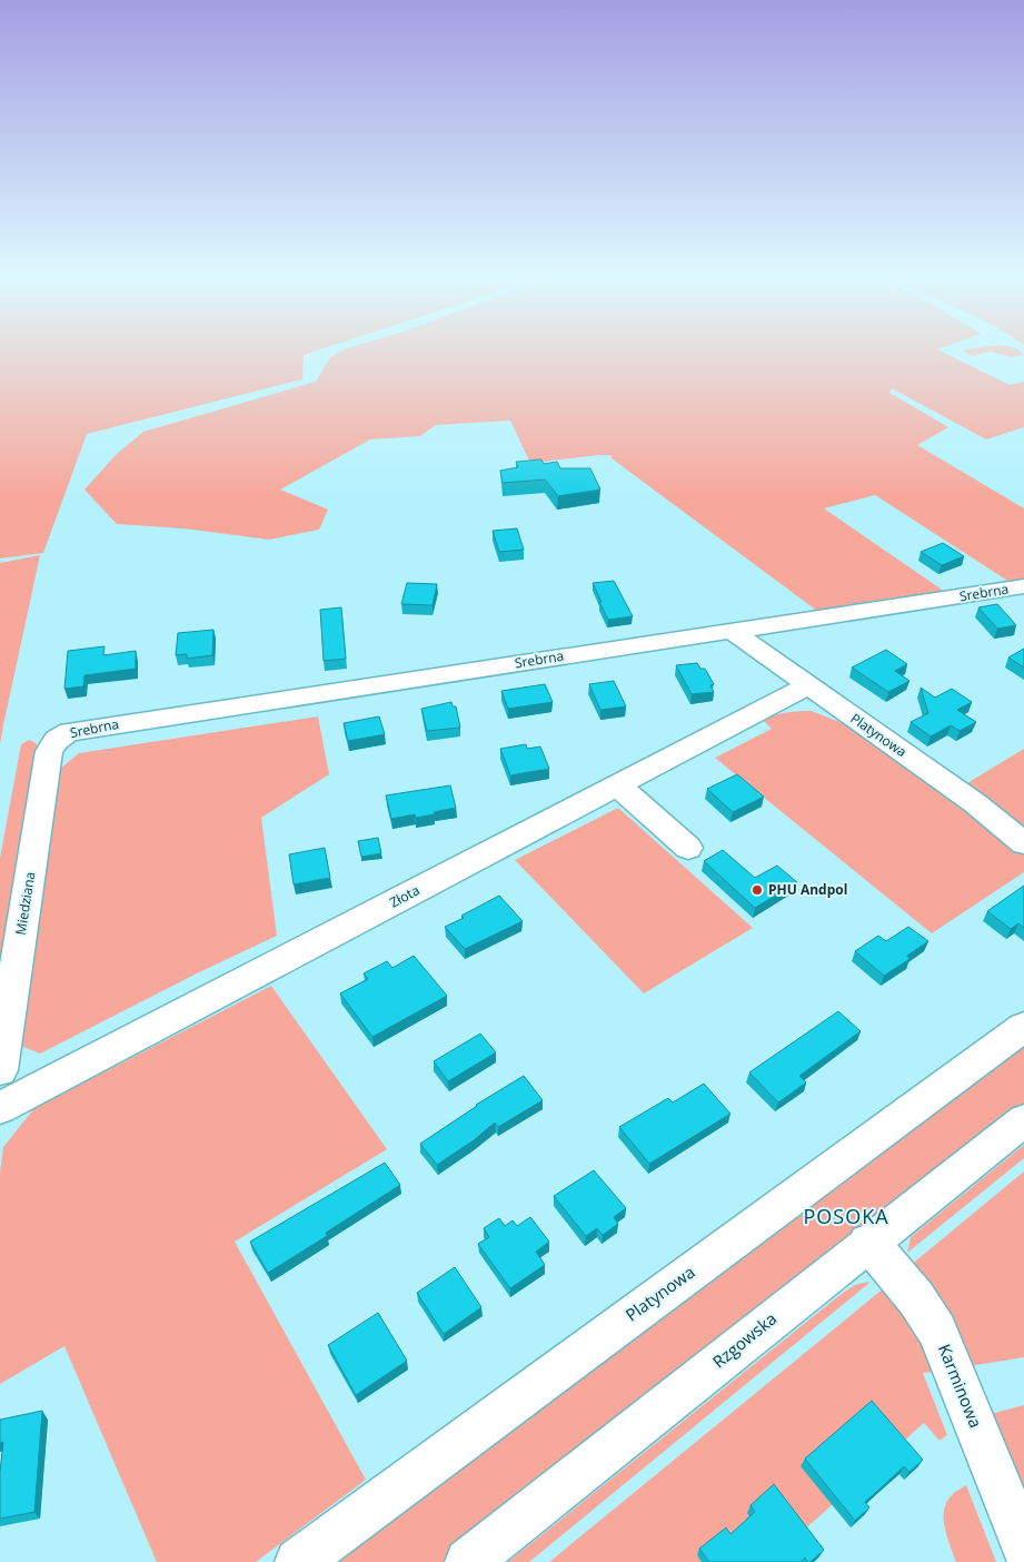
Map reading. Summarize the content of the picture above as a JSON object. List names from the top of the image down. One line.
{"streets":{"street":["Srebrna","Platynowa","Złota","Miedziana","Rzgowska","Karminowa"]},"crossings":[["Srebrna","Platynowa"],["Srebrna","Miedziana"],["Platynowa","Złota"],["Rzgowska","Karminowa"]],"districts":["POSOKA"],"places":["PHU Andpol"]}
